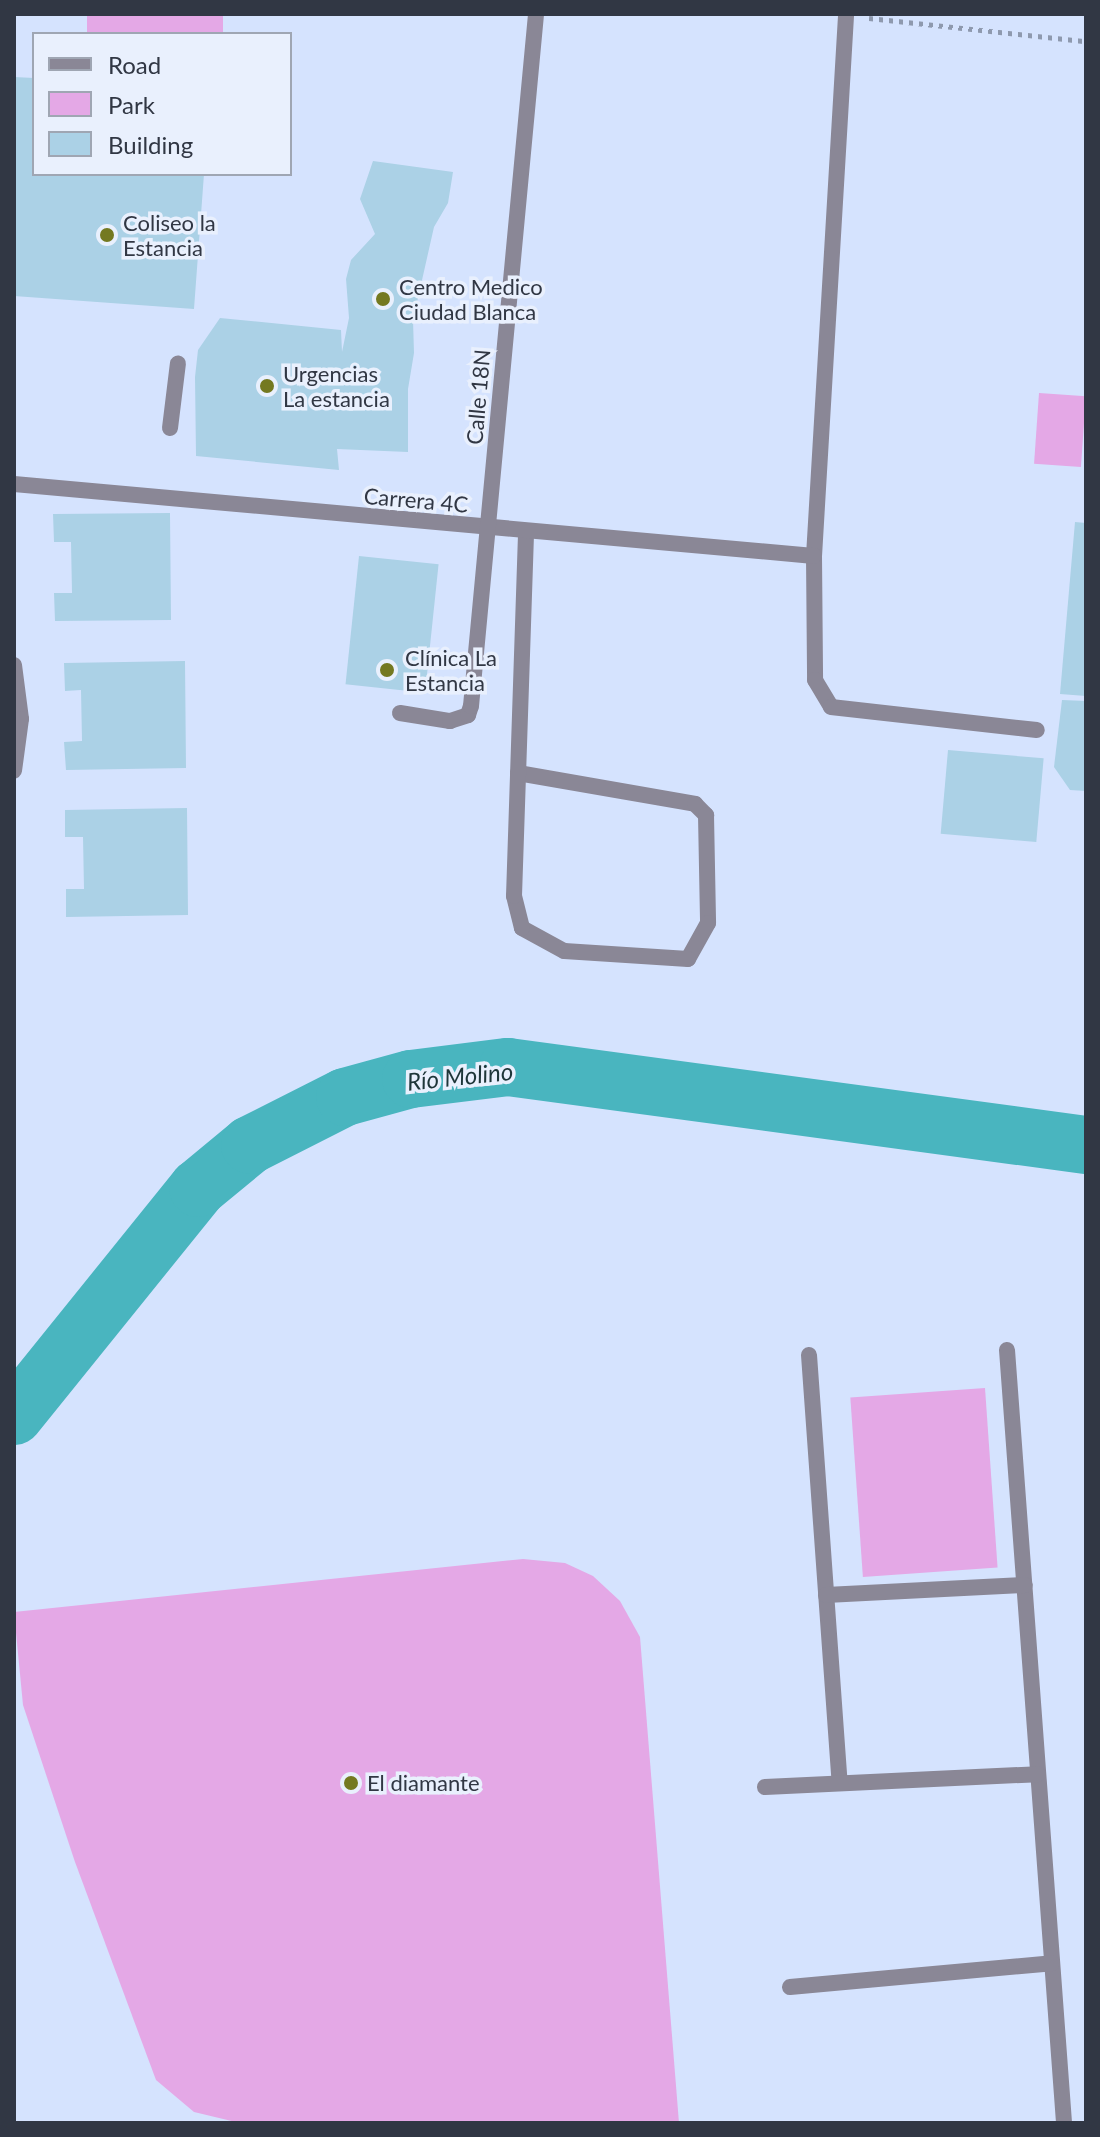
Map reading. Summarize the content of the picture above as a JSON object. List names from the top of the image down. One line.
{"streets":{"street":["Calle 18N","Carrera 4C"]},"crossings":[["Calle 18N","Carrera 4C"]],"water":["Río Molino"],"places":["Coliseo la Estancia","Centro Medico Ciudad Blanca","Urgencias La estancia","Clínica La Estancia","El diamante"],"legend":["Road","Park","Building"]}
